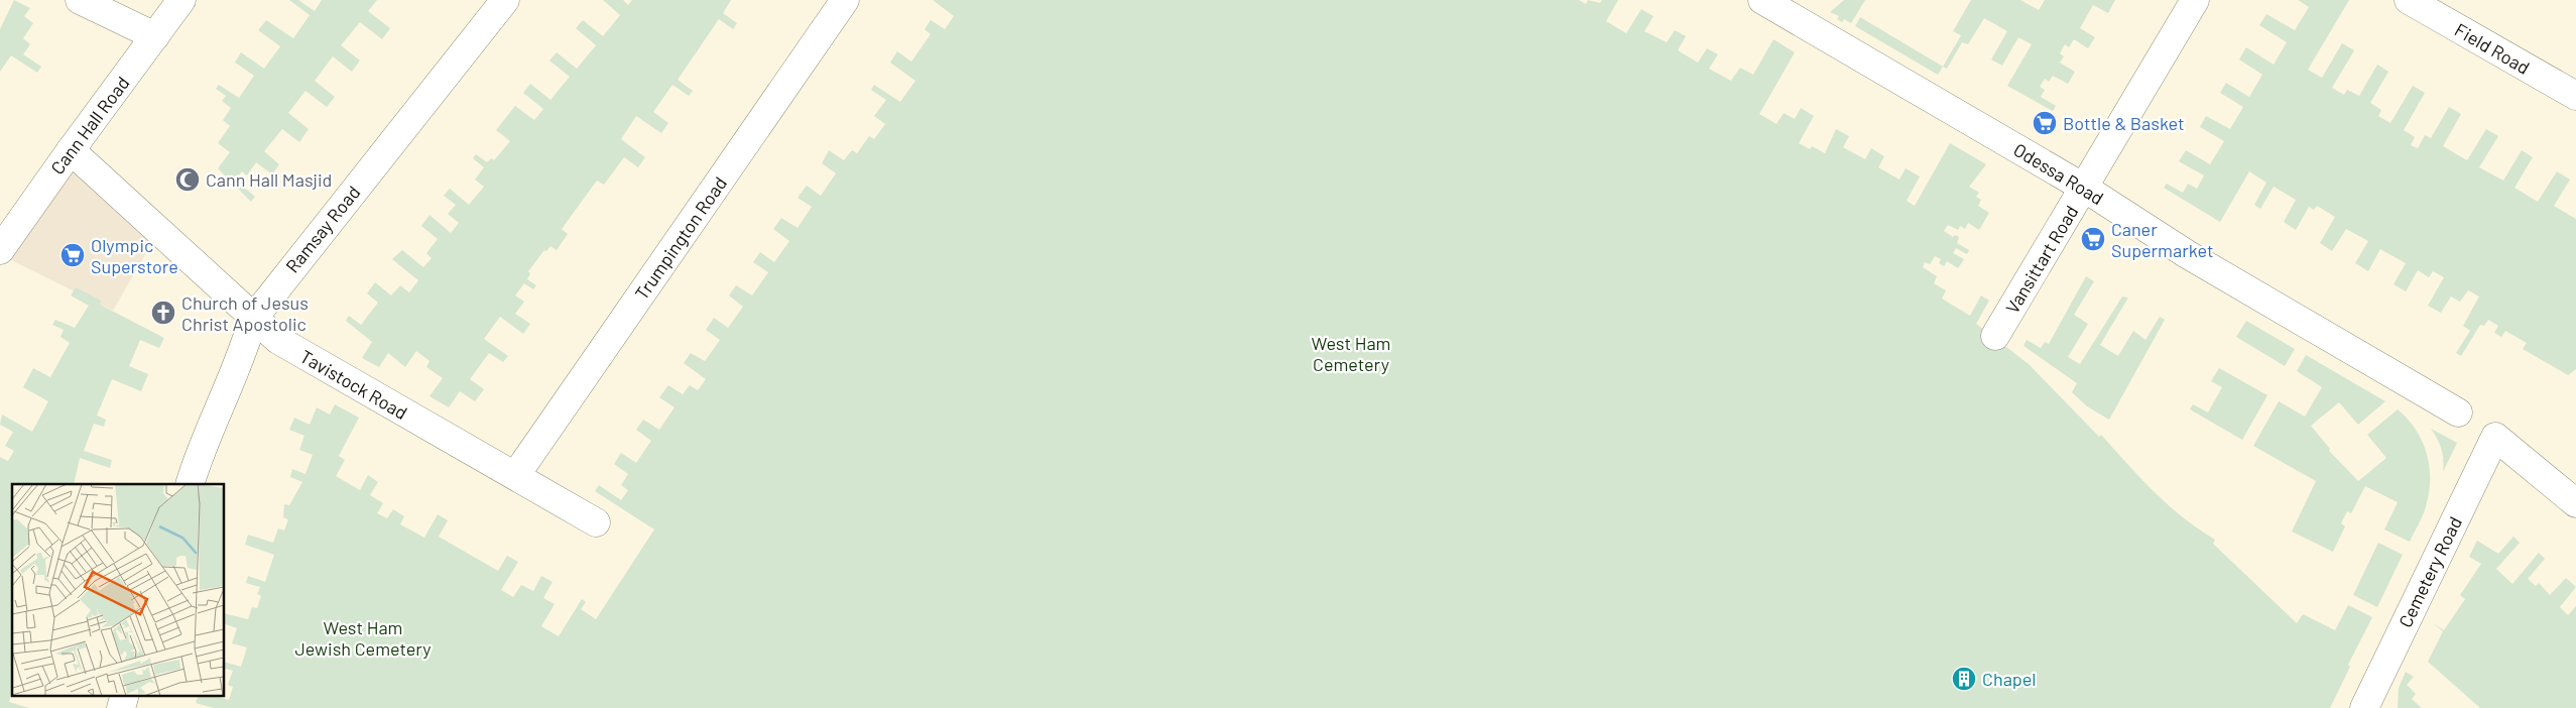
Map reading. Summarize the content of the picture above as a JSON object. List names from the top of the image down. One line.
{"streets":{"street":["Field Road","Cann Hall Road","Odessa Road","Ramsay Road","Trumpington Road","Vansittart Road","Tavistock Road","Cemetery Road"]},"crossings":[["Cann Hall Road","Tavistock Road"],["Odessa Road","Vansittart Road"],["Ramsay Road","Tavistock Road"],["Trumpington Road","Tavistock Road"]],"parks":["West Ham Cemetery","West Ham Jewish Cemetery"],"places":{"supermarket":["Bottle & Basket","Caner Supermarket","Olympic Superstore"],"mosque":["Cann Hall Masjid"],"church":["Church of Jesus Christ Apostolic"],"building":["Chapel"]}}
